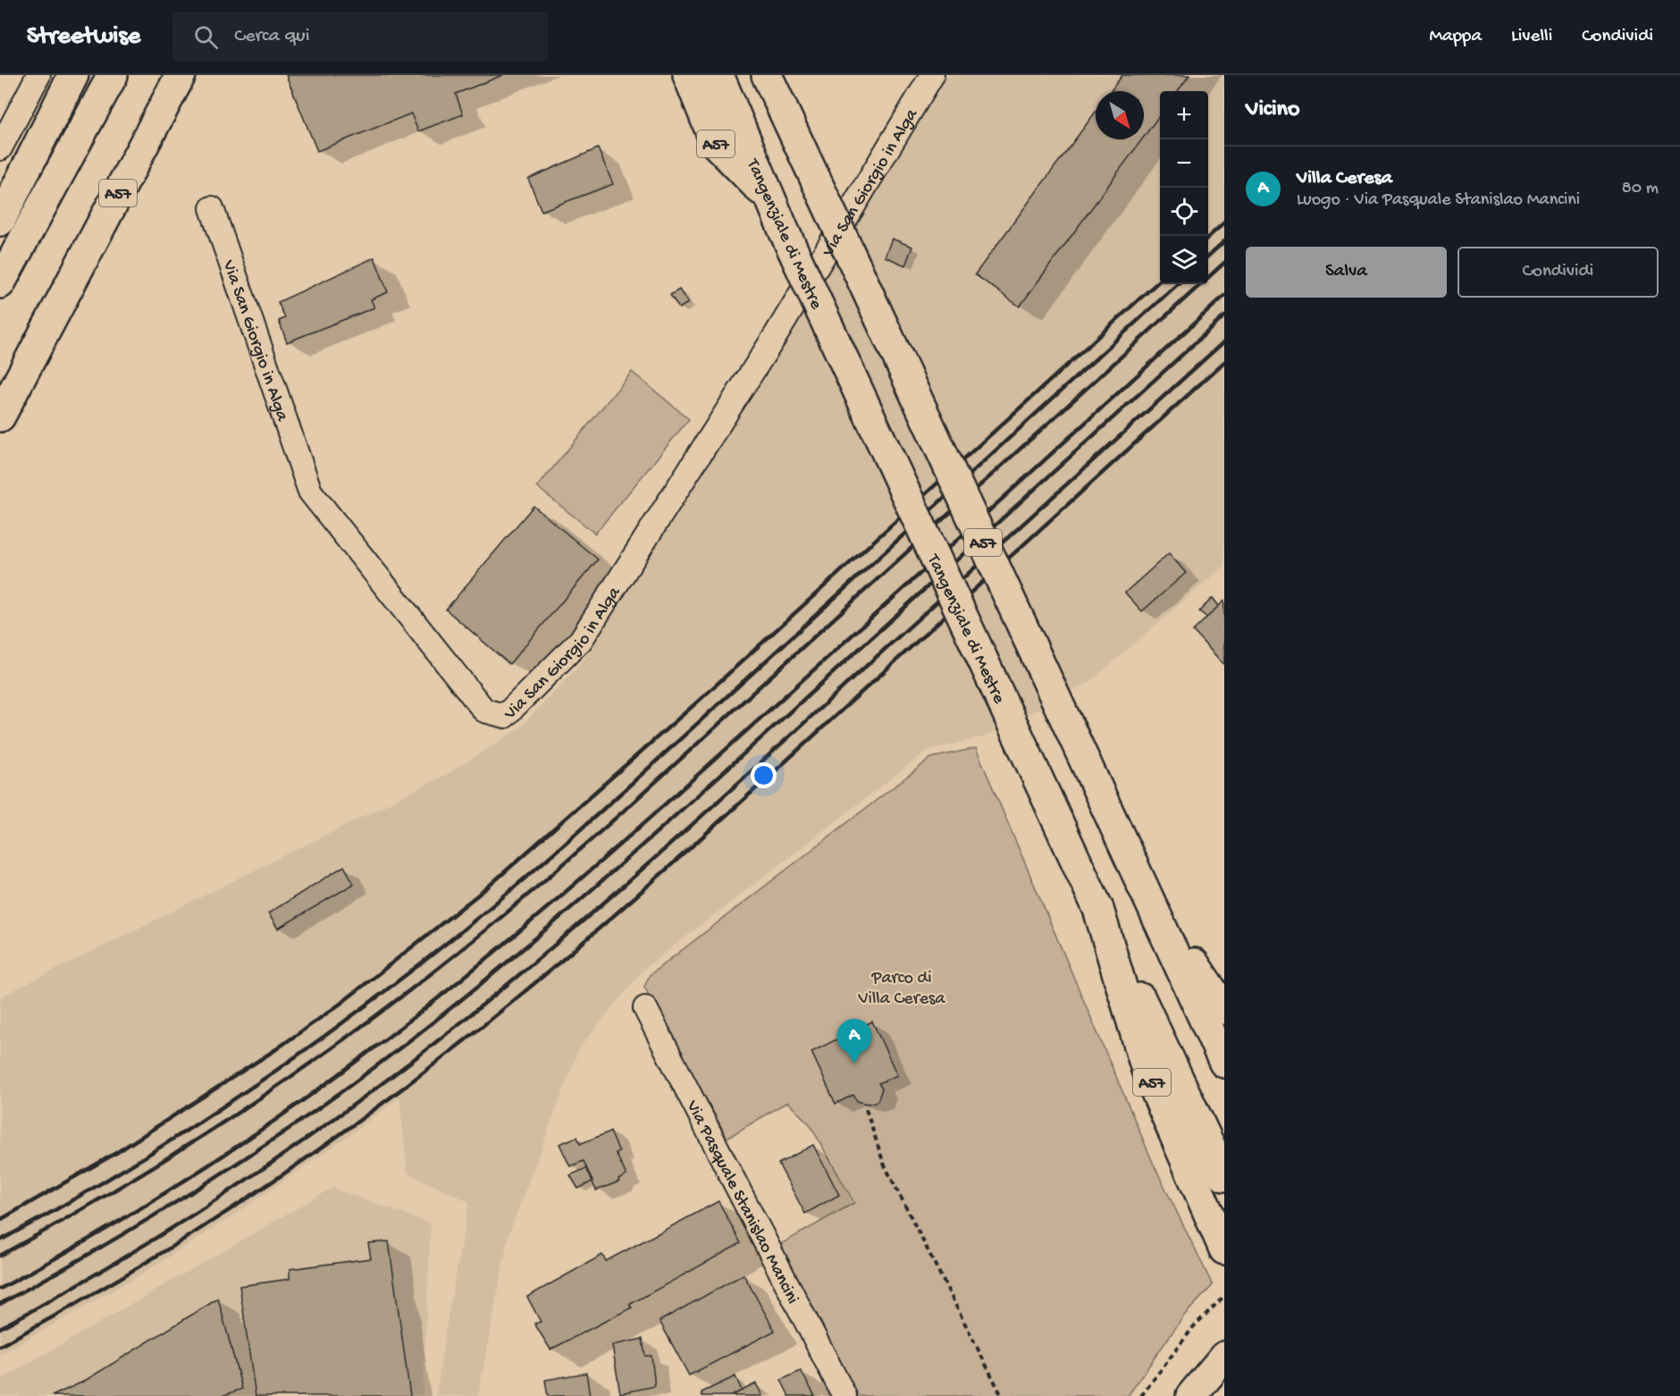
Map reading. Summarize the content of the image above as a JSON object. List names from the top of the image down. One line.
{"streets":{"main road":["A57","Tangenziale di Mestre"],"street":["Via San Giorgio in Alga","Via Pasquale Stanislao Mancini"]},"crossings":[["A57","Tangenziale di Mestre"]],"parks":["Parco di Villa Ceresa"],"north":"bottom right","page":{"header":"Streetwise","search":"Cerca qui","nav":["Mappa","Livelli","Condividi"],"heading":"Vicino","map_buttons":["+","−"],"list":[{"mark":"A","name":"Villa Ceresa","note":"Luogo · Via Pasquale Stanislao Mancini","value":"80 m"}],"buttons":["Salva","Condividi"],"pins":"A"}}
